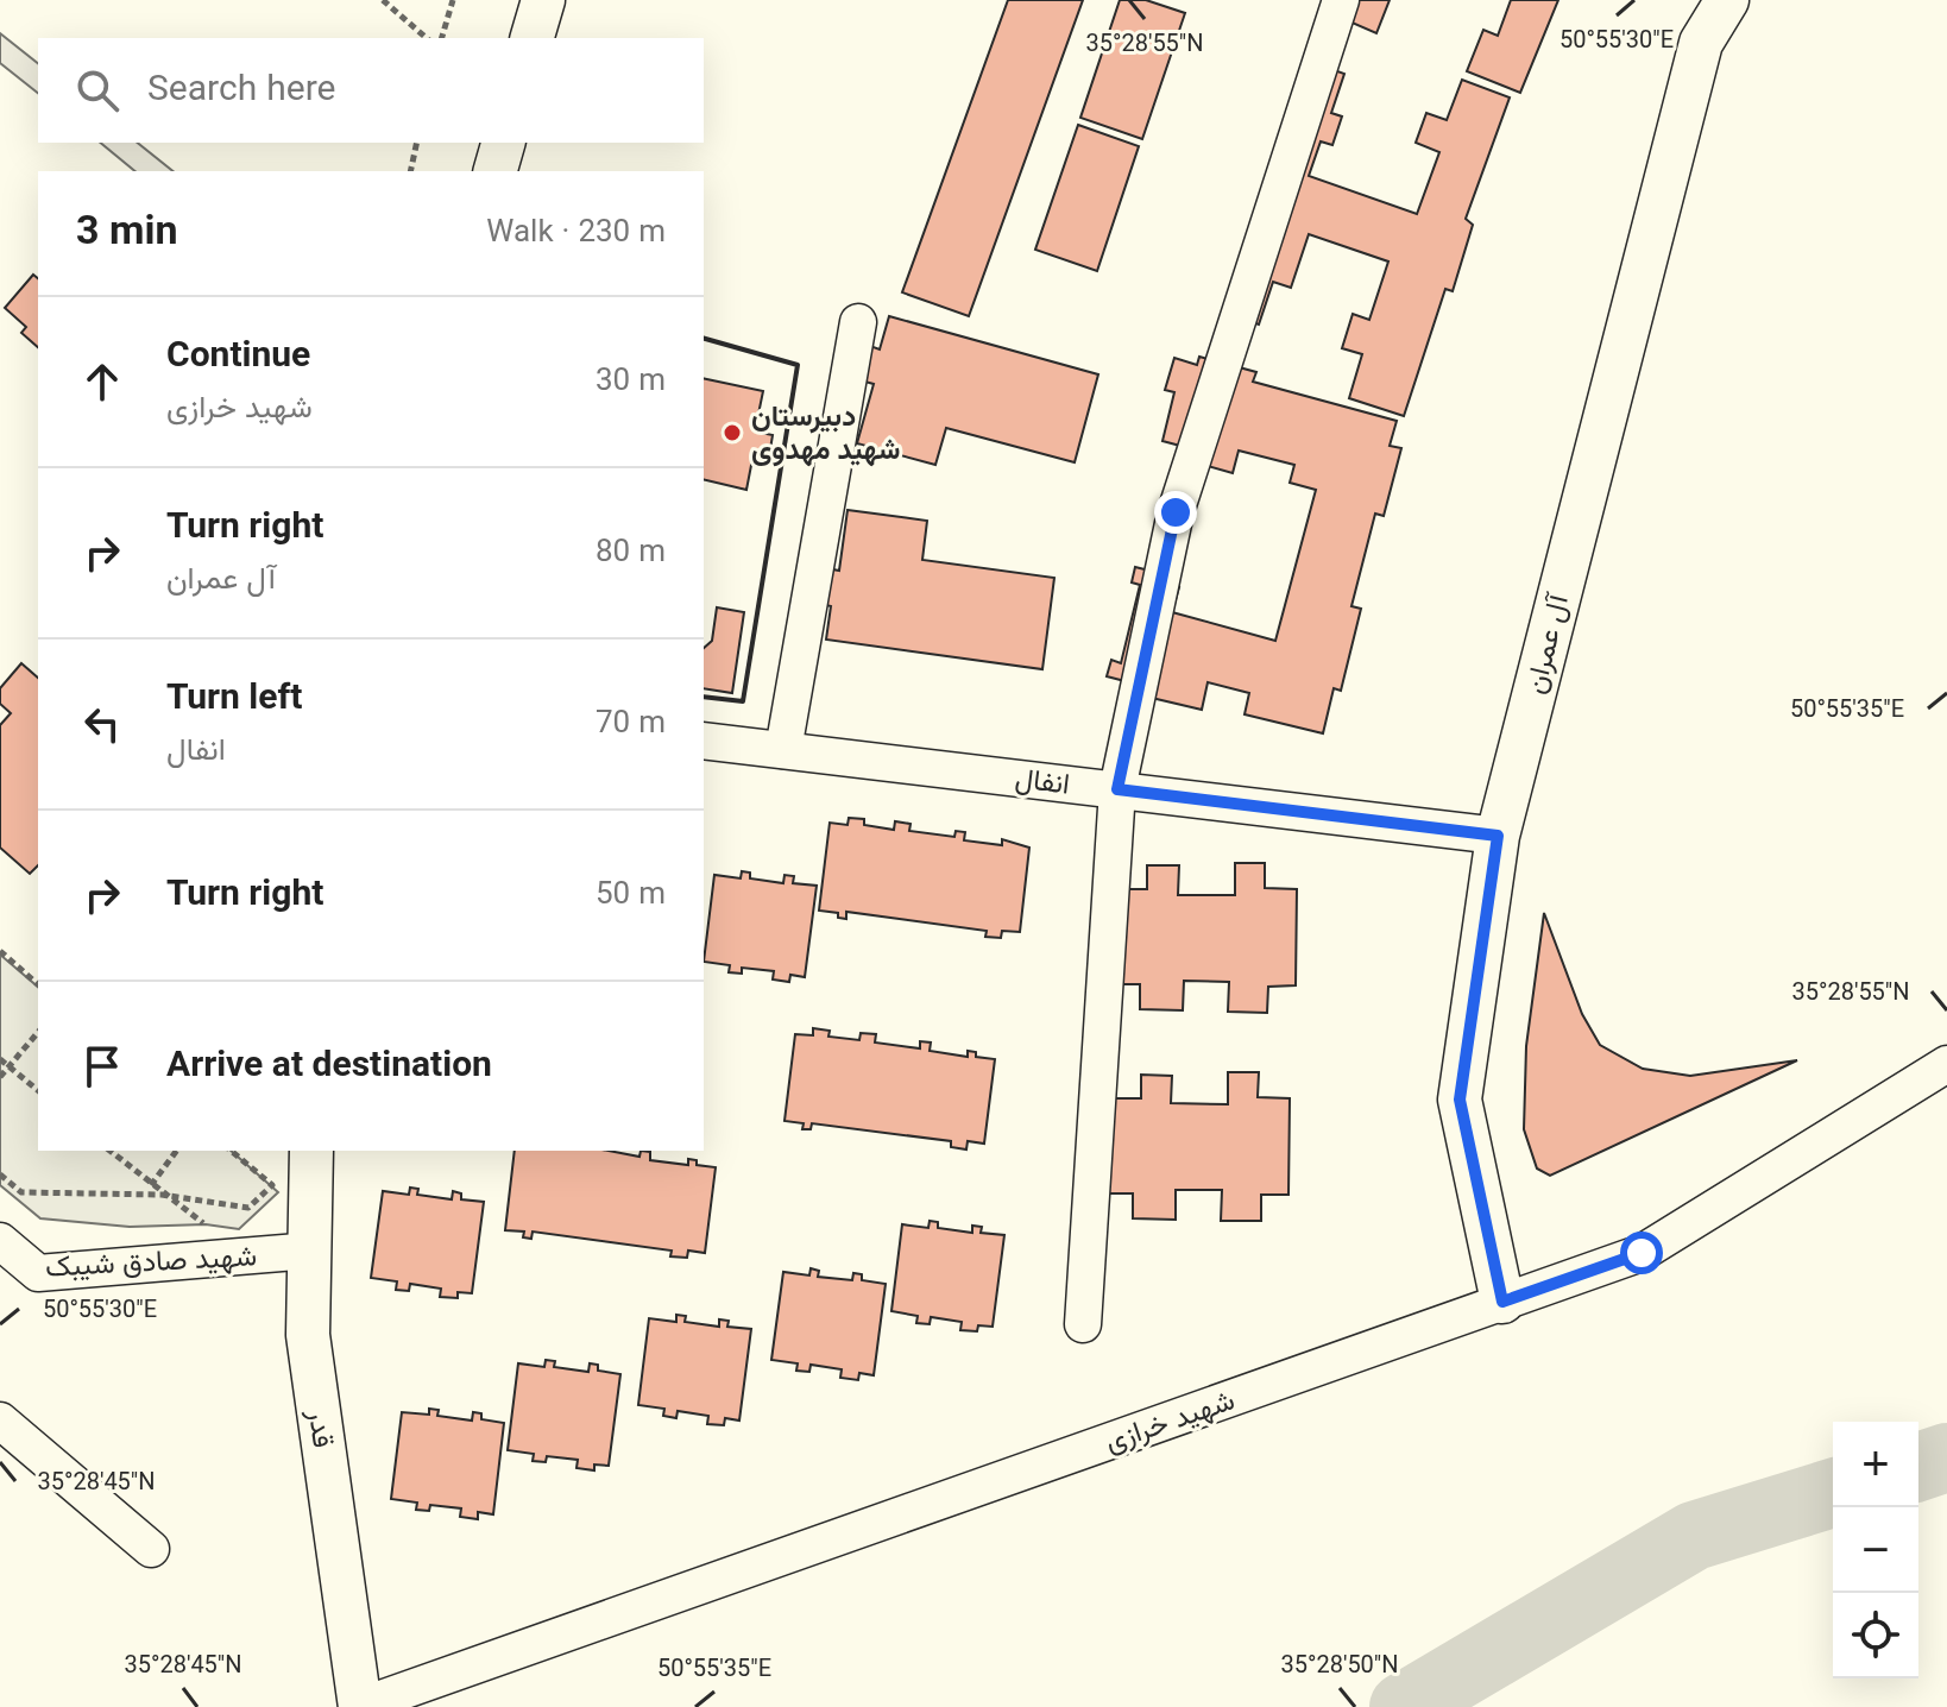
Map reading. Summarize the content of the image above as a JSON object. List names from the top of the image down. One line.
{"streets":{"street":["آل عمران","انفال","شهید صادق شیبک","شهید خرازی","قدر"]},"crossings":[["آل عمران","انفال"],["آل عمران","شهید خرازی"],["شهید صادق شیبک","قدر"],["شهید خرازی","قدر"]],"places":["دبیرستان شهید مهدوی"],"page":{"search":"Search here","heading":["3 min","Walk · 230 m"],"list":[["Continue","شهید خرازی","30 m"],["Turn right","آل عمران","80 m"],["Turn left","انفال","70 m"],["Turn right","50 m"],"Arrive at destination"],"map_buttons":["+","−"]},"coordinates":["50°55'30\"E","35°28'55\"N","50°55'35\"E","35°28'45\"N","35°28'50\"N"]}
